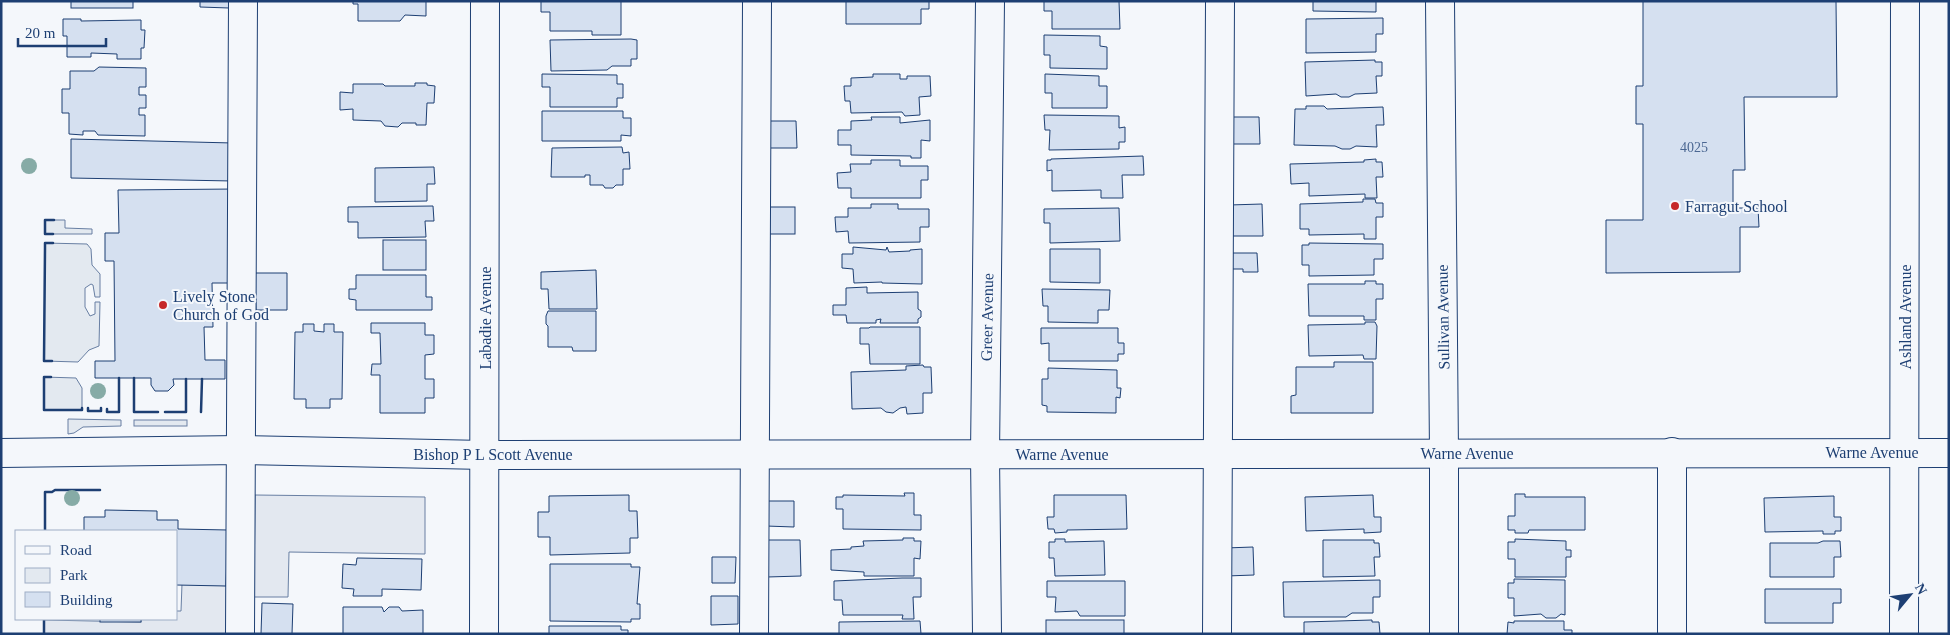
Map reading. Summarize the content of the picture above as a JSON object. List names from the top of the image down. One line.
{"streets":{"street":["Greer Avenue","Sullivan Avenue","Ashland Avenue","Labadie Avenue","Warne Avenue","Bishop P L Scott Avenue"]},"crossings":[["Greer Avenue","Warne Avenue"],["Greer Avenue","Bishop P L Scott Avenue"],["Sullivan Avenue","Warne Avenue"],["Ashland Avenue","Warne Avenue"],["Labadie Avenue","Bishop P L Scott Avenue"],["Warne Avenue","Bishop P L Scott Avenue"]],"places":["Farragut School","Lively Stone Church of God"],"house_numbers":["4025"],"legend":["Road","Park","Building"],"scale_bar":"20 m","north":"top right"}
